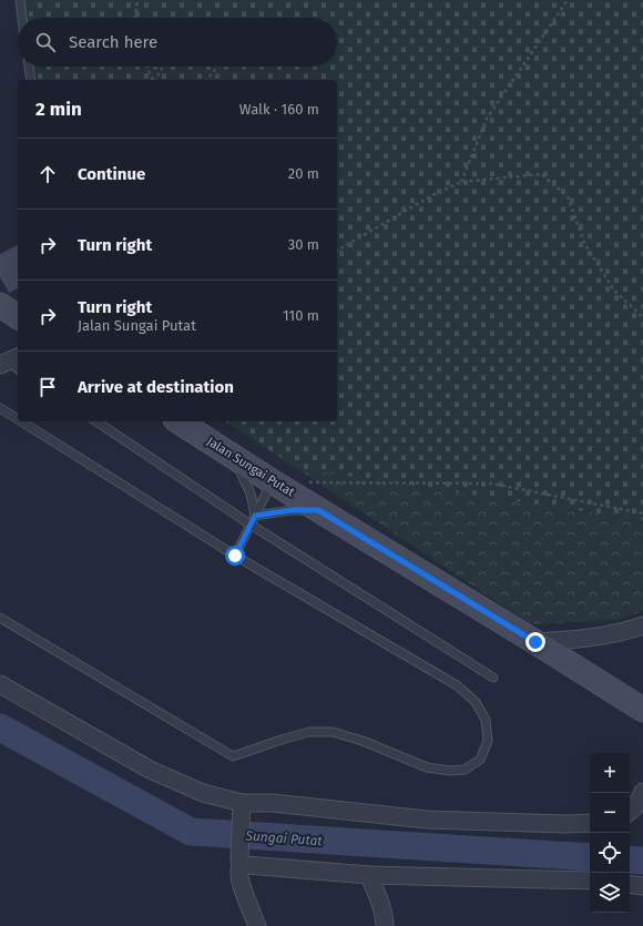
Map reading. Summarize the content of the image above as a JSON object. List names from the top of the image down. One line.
{"streets":{"main road":["Jalan Sungai Putat"]},"water":["Sungai Putat"],"page":{"search":"Search here","heading":["2 min","Walk · 160 m"],"list":[["Continue","20 m"],["Turn right","30 m"],["Turn right","Jalan Sungai Putat","110 m"],"Arrive at destination"],"map_buttons":["+","−"]}}
